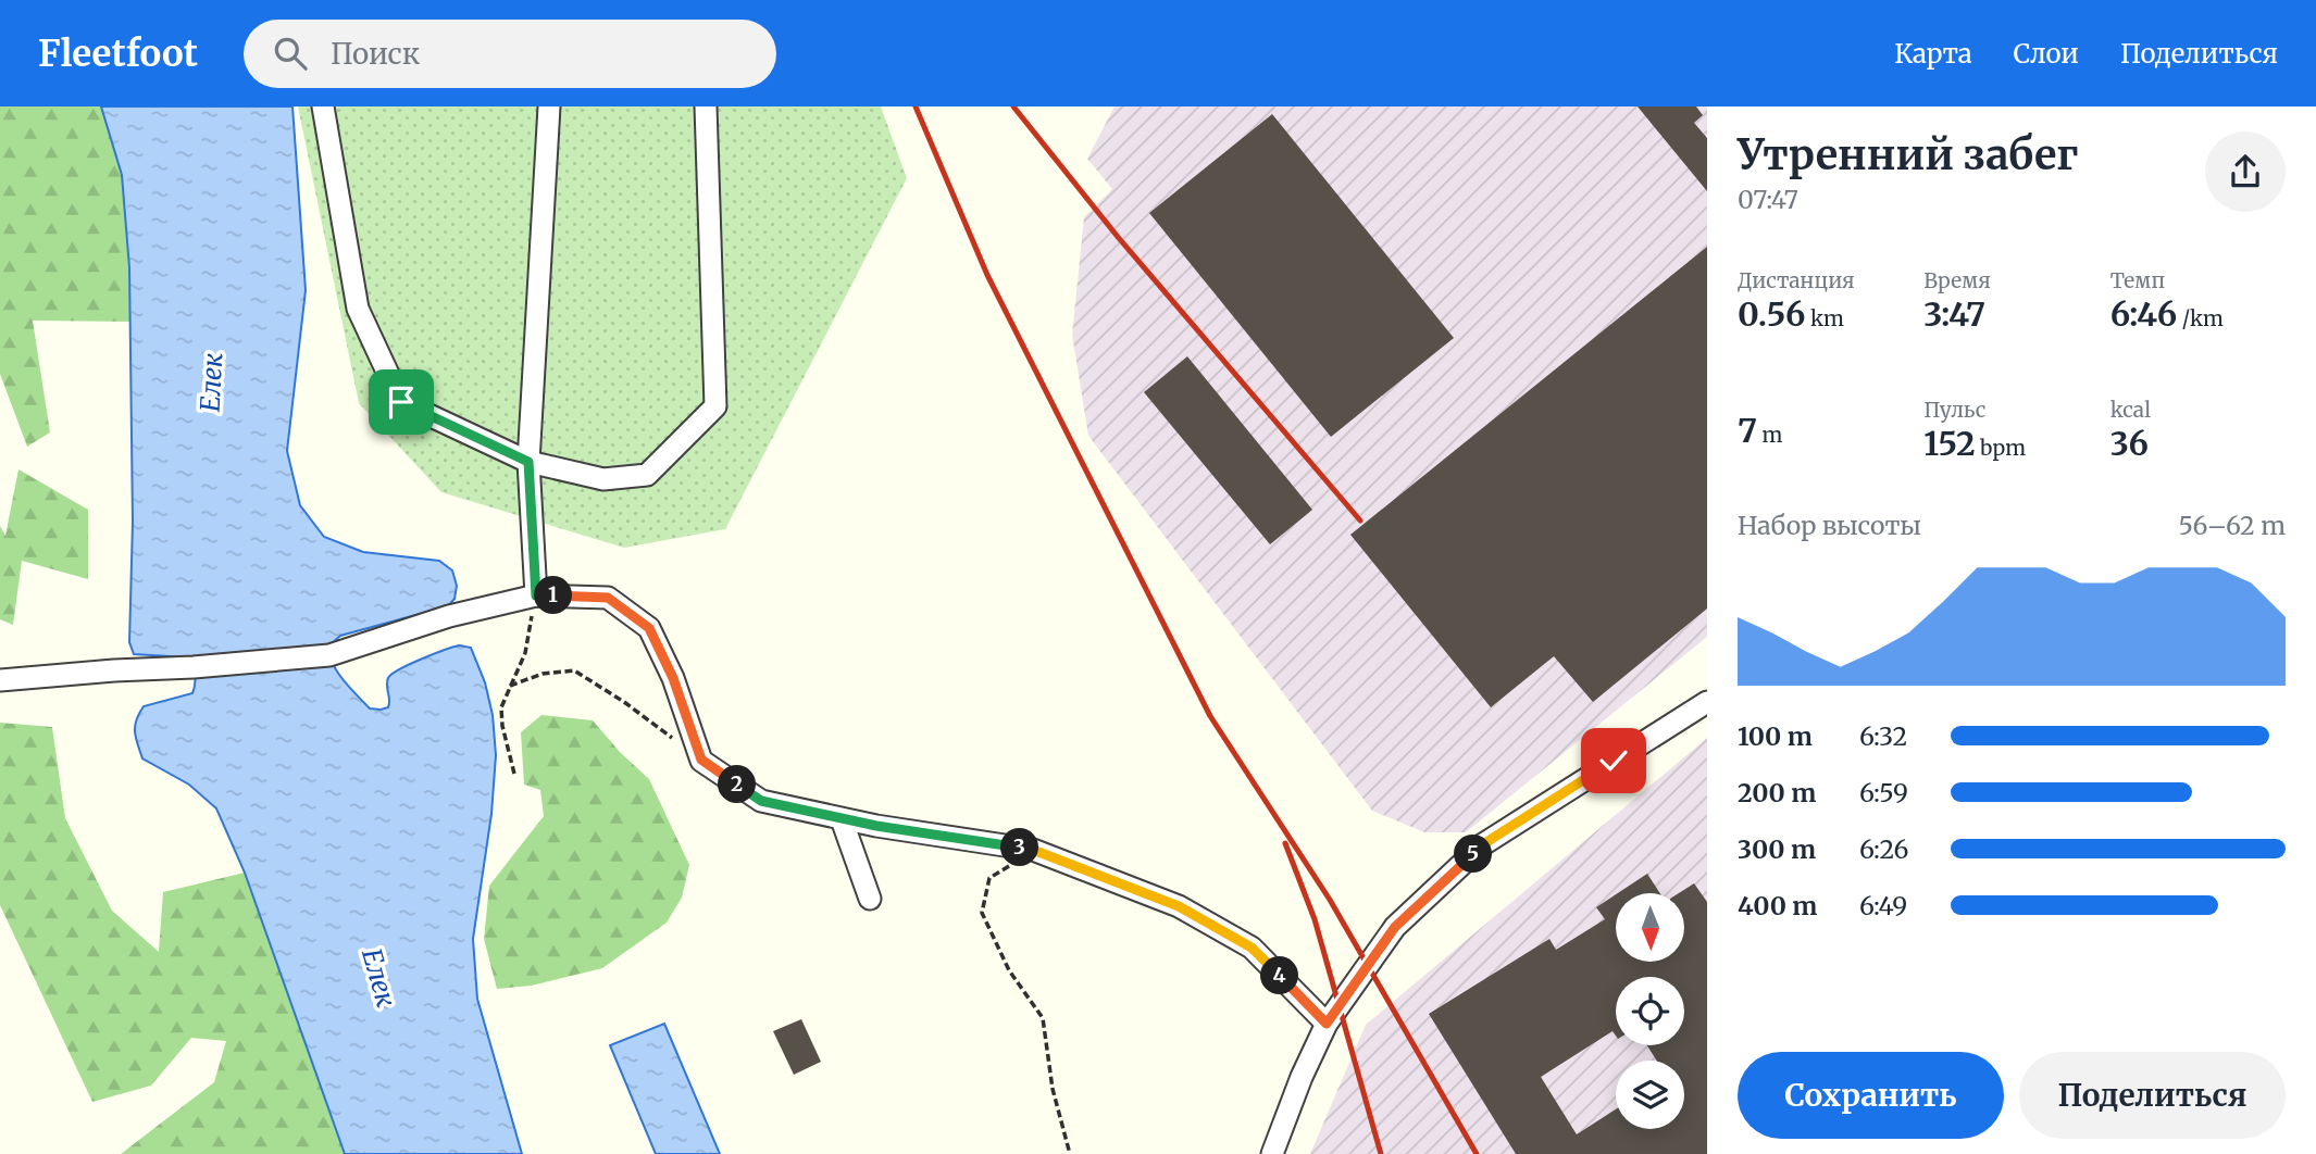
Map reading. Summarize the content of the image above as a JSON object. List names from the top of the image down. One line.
{"water":["Елек"],"north":"bottom","page":{"header":"Fleetfoot","search":"Поиск","nav":["Карта","Слои","Поделиться"],"heading":["Утренний забег","07:47"],"stats":[["Дистанция","0.56 km"],["Время","3:47"],["Темп","6:46 /km"],["7 m"],["Пульс","152 bpm"],["kcal","36"]],"chart":["Набор высоты","56–62 m"],"pins":["1","2","3","5","4"],"list":[{"name":"100 m","note":"6:32"},{"name":"200 m","note":"6:59"},{"name":"300 m","note":"6:26"},{"name":"400 m","note":"6:49"}],"buttons":["Сохранить","Поделиться"]}}
